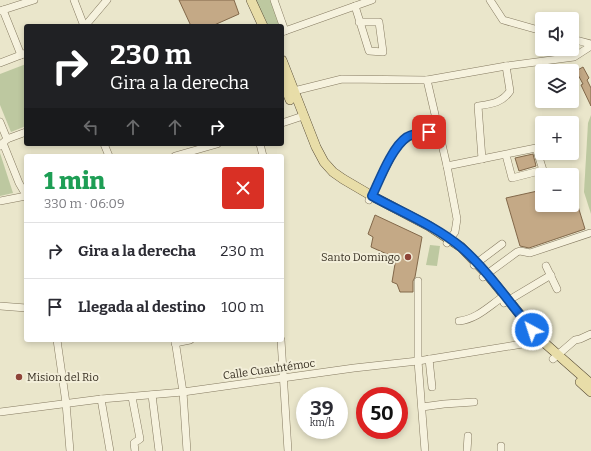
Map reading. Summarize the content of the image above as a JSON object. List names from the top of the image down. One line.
{"streets":{"street":["Calle Cuauhtémoc"]},"places":["Santo Domingo","Mision del Rio"],"page":{"map_buttons":["+","−"],"turn":["230 m","Gira a la derecha"],"heading":["1 min","330 m · 06:09"],"list":[{"name":"Gira a la derecha","value":"230 m"},{"name":"Llegada al destino","value":"100 m"}],"speed":"39 km/h","limit":"50"}}
